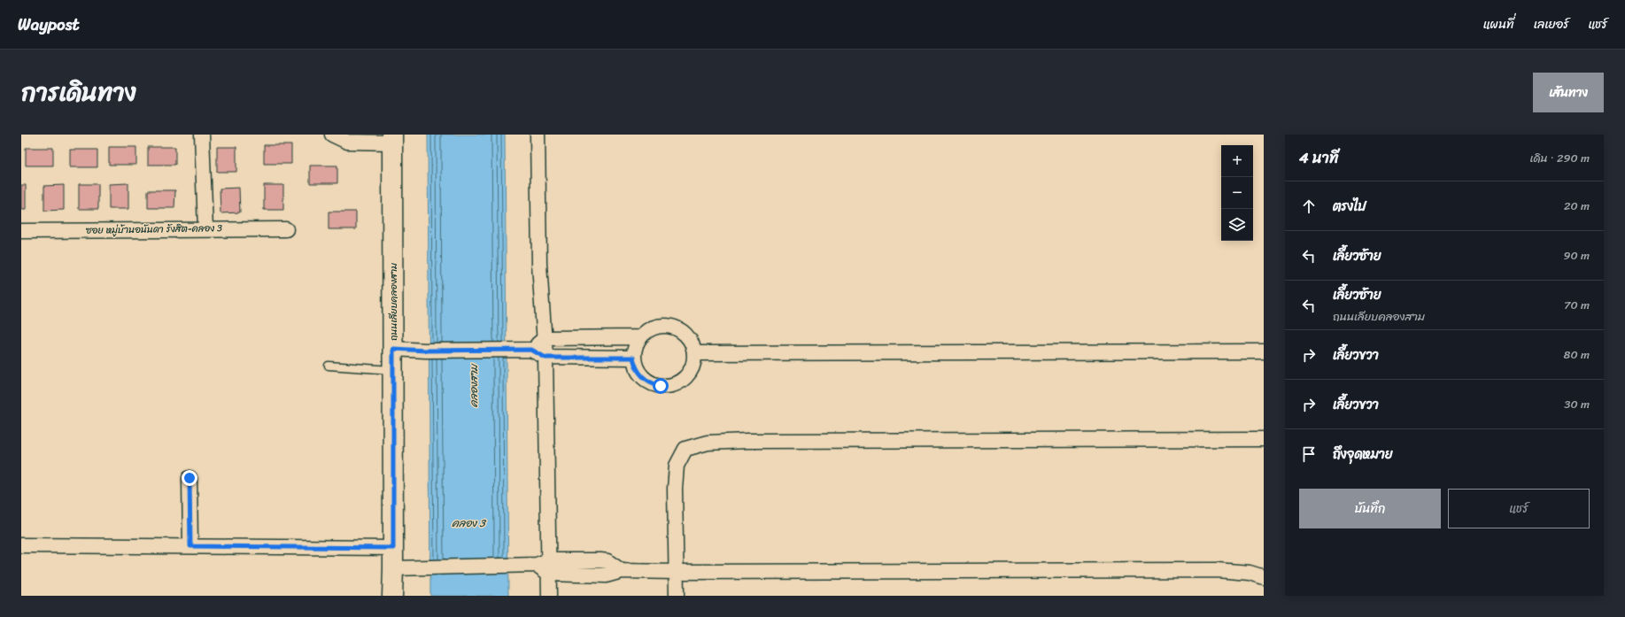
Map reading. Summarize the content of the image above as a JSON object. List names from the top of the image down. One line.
{"streets":{"main road":["ถนนเลียบคลองสาม"],"street":["ซอย หมู่บ้านอนันดา รังสิต-คลอง 3"]},"water":["คลองสาม","คลอง 3"],"page":{"header":"Waypost","nav":["แผนที่","เลเยอร์","แชร์"],"title":"การเดินทาง","buttons":["เส้นทาง",["บันทึก","แชร์"]],"heading":["4 นาที","เดิน · 290 m"],"map_buttons":["+","−"],"list":[["ตรงไป","20 m"],["เลี้ยวซ้าย","90 m"],["เลี้ยวซ้าย","ถนนเลียบคลองสาม","70 m"],["เลี้ยวขวา","80 m"],["เลี้ยวขวา","30 m"],"ถึงจุดหมาย"]}}
